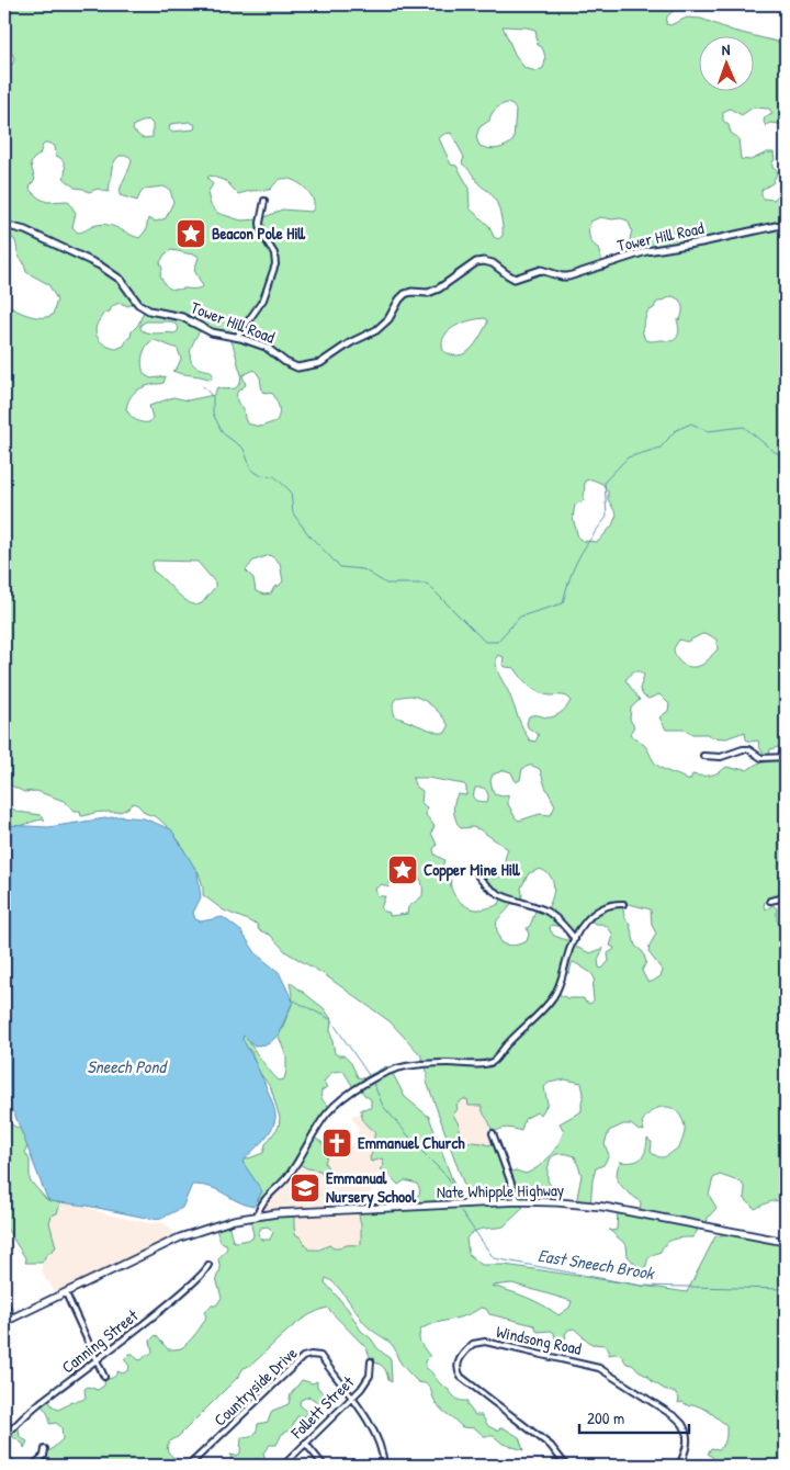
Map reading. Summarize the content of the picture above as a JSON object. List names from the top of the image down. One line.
{"streets":{"main road":["Nate Whipple Highway"],"street":["Tower Hill Road","Windsong Road","Canning Street","Countryside Drive","Follett Street"]},"crossings":[["Countryside Drive","Follett Street"]],"water":["Sneech Pond","East Sneech Brook"],"places":{"place":["Beacon Pole Hill","Copper Mine Hill"],"church":["Emmanuel Church"],"school or university":["Emmanual Nursery School"]},"scale_bar":"200 m","north":"top"}
